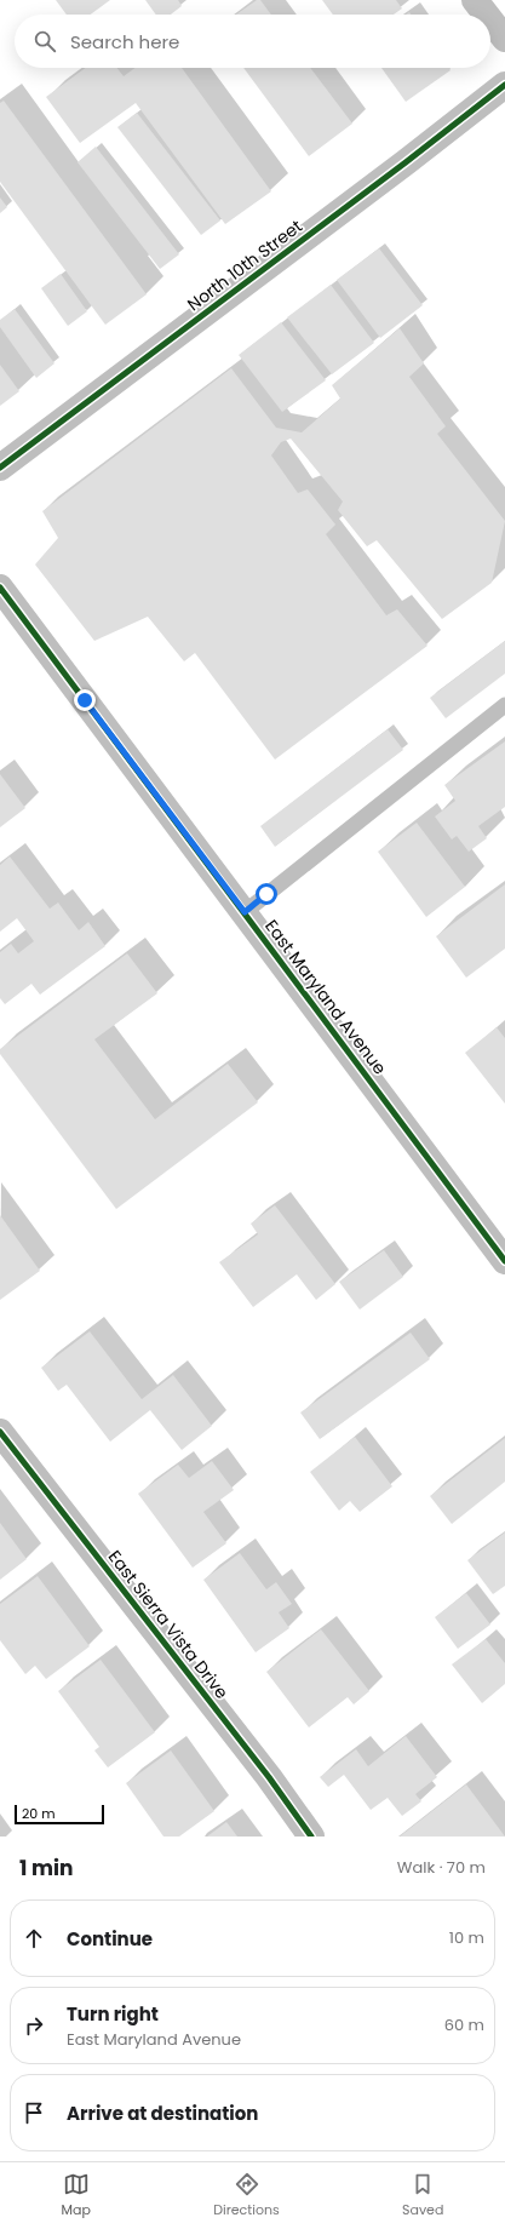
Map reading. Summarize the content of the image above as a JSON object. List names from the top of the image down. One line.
{"streets":{"street":["North 10th Street","East Maryland Avenue","East Sierra Vista Drive"]},"scale_bar":"20 m","page":{"search":"Search here","scale":"20 m","heading":["1 min","Walk · 70 m"],"list":[["Continue","10 m"],["Turn right","East Maryland Avenue","60 m"],"Arrive at destination"],"nav":["Map","Directions","Saved"]}}
